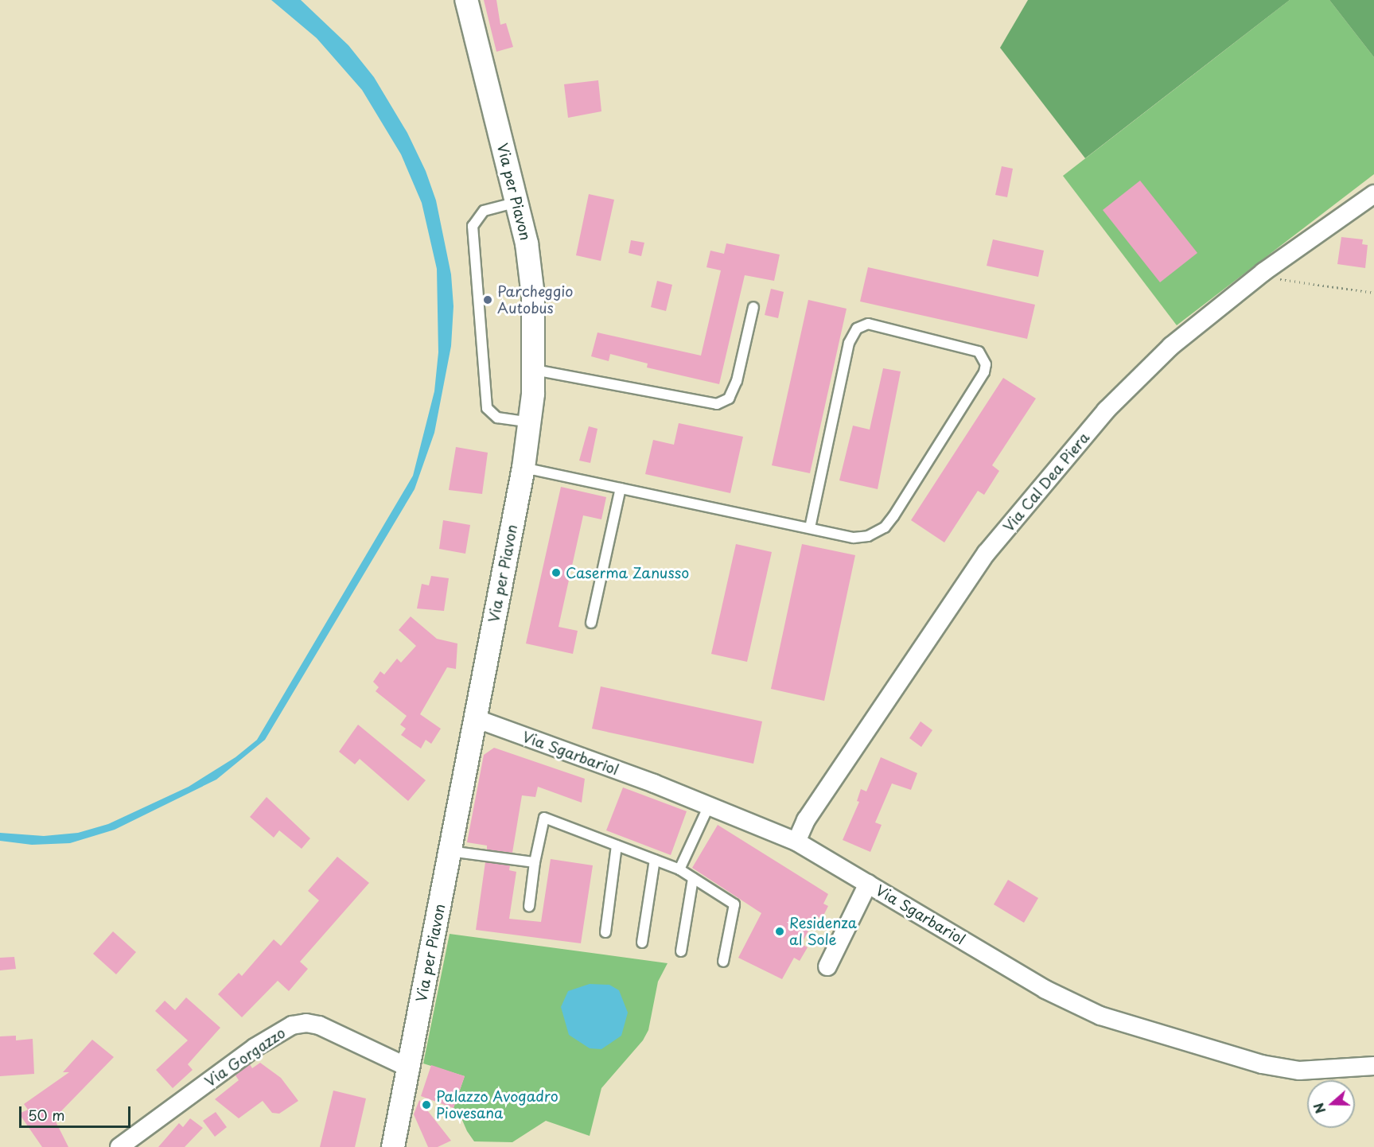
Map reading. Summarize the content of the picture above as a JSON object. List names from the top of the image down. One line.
{"streets":{"street":["Via per Piavon","Via Cal Dea Piera","Via Sgarbariol","Via Gorgazzo"]},"crossings":[["Via per Piavon","Via Sgarbariol"],["Via per Piavon","Via Gorgazzo"],["Via Cal Dea Piera","Via Sgarbariol"]],"places":["Parcheggio Autobus","Caserma Zanusso","Residenza al Sole","Palazzo Avogadro Piovesana"],"scale_bar":"50 m","north":"left"}
